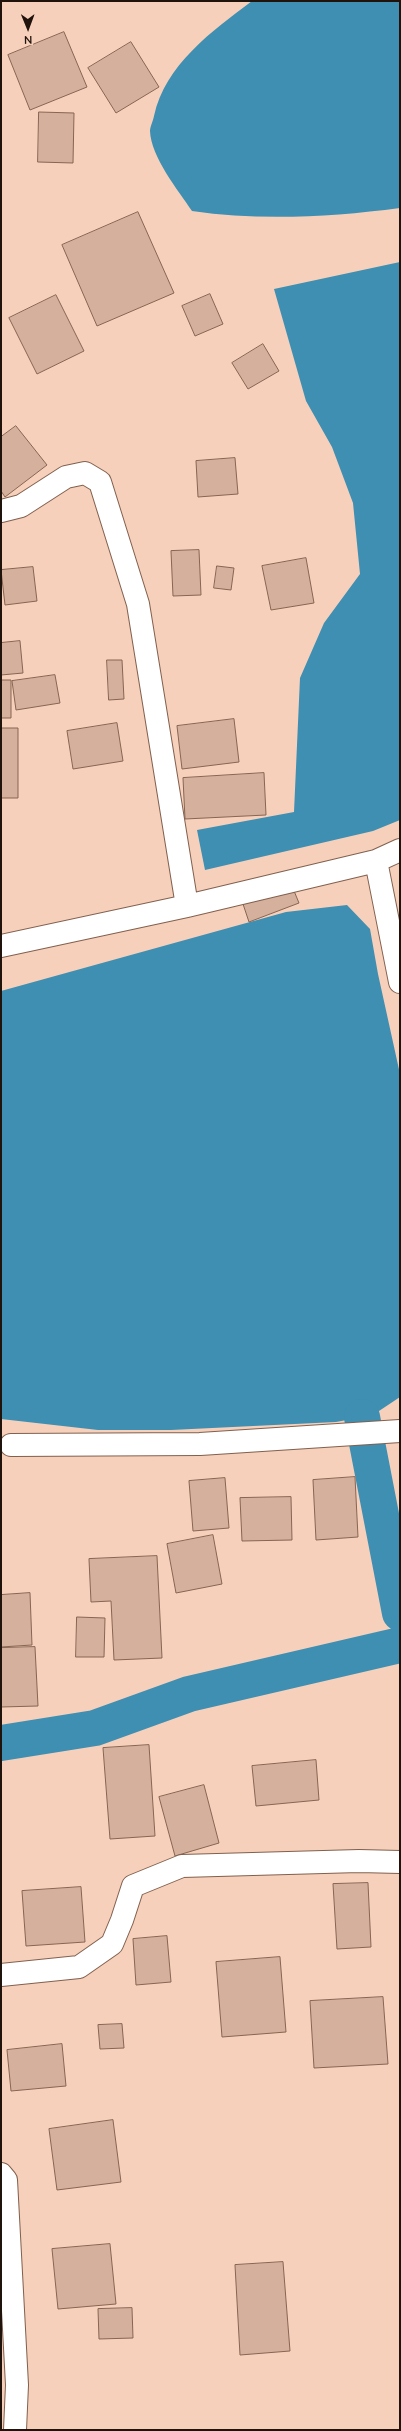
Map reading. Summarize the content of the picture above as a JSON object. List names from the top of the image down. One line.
{"north":"bottom"}
